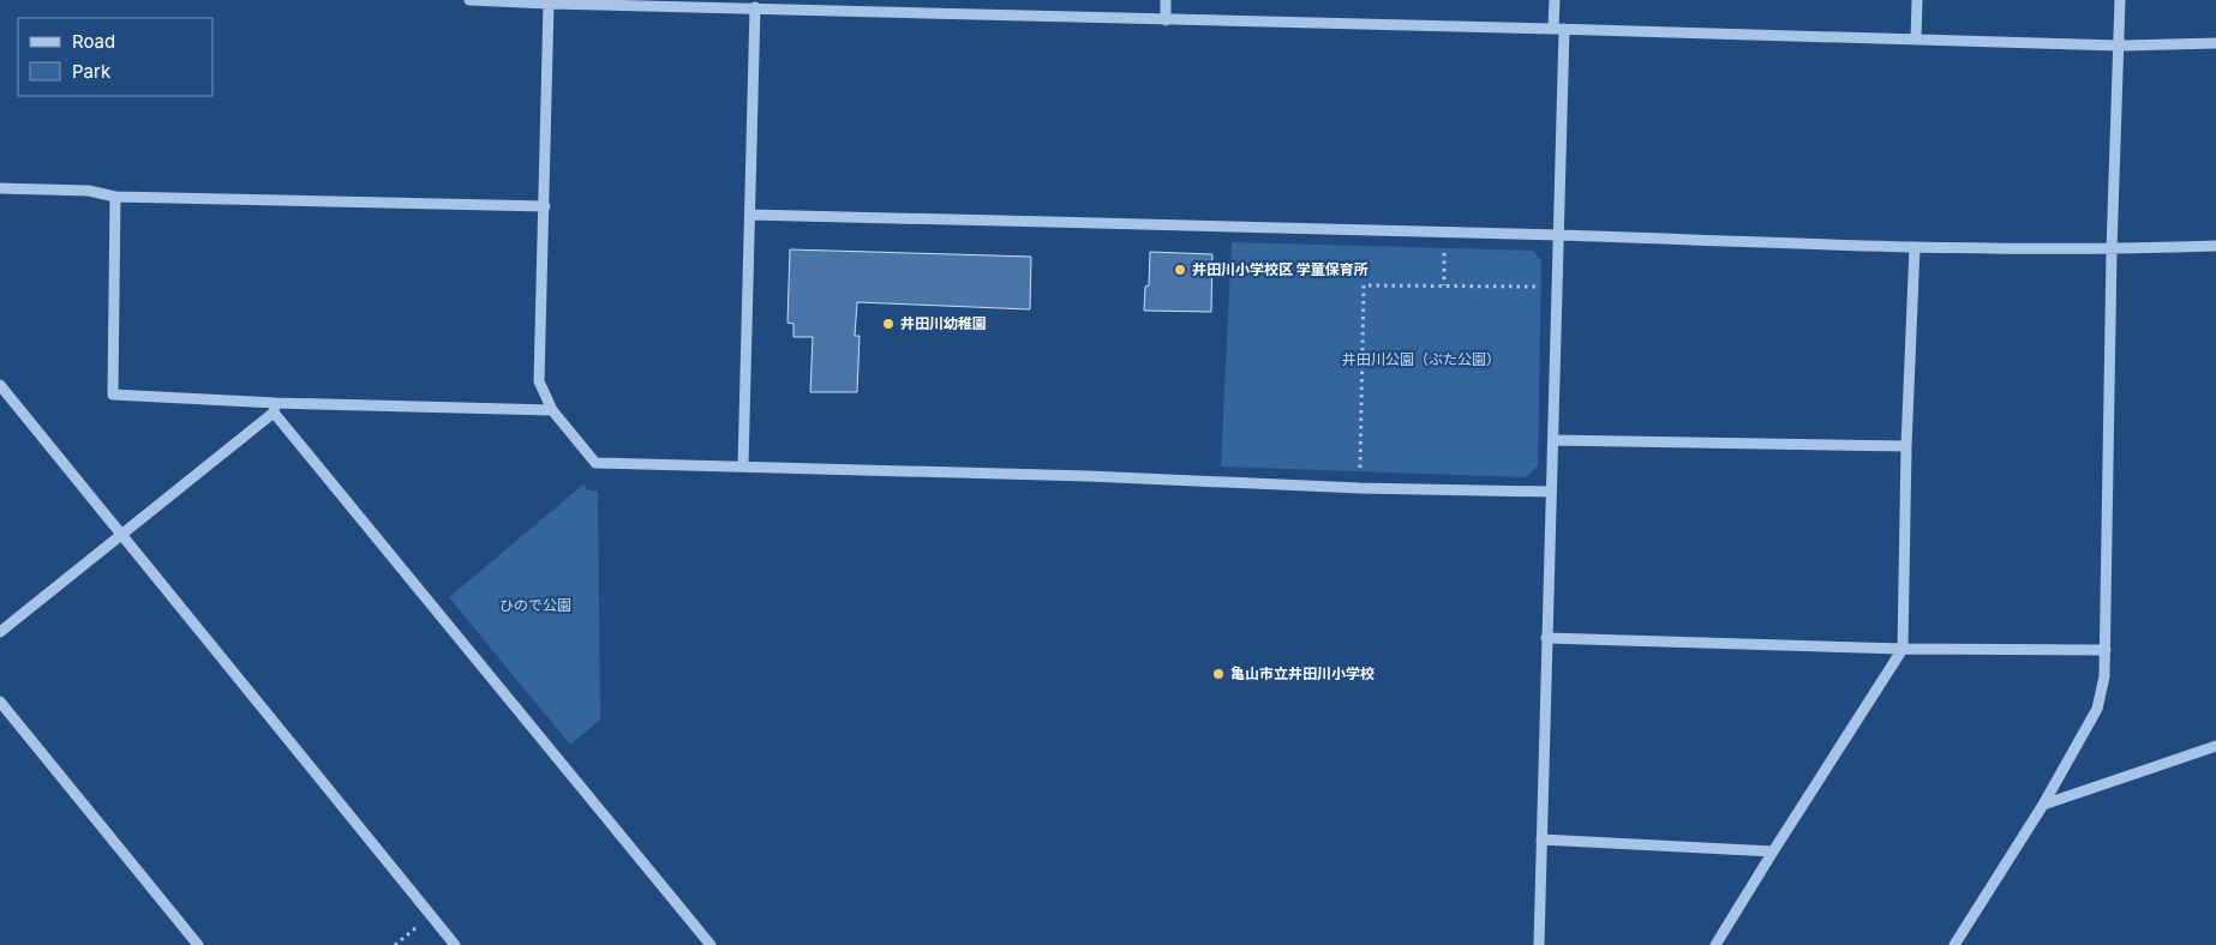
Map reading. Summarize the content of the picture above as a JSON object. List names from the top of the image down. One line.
{"parks":["井田川公園（ぶた公園）","ひので公園"],"places":["井田川小学校区 学童保育所","井田川幼稚園","亀山市立井田川小学校"],"legend":["Road","Park"]}
